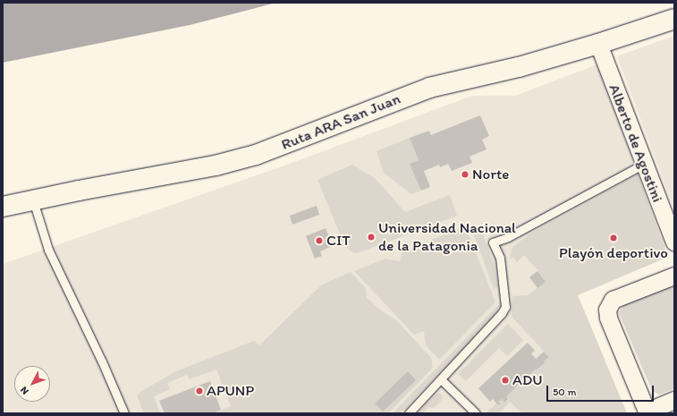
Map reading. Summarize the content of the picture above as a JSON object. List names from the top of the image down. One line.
{"streets":{"street":["Ruta ARA San Juan","Alberto de Agostini"]},"crossings":[["Ruta ARA San Juan","Alberto de Agostini"]],"places":["Norte","Universidad Nacional de la Patagonia","Playón deportivo","CIT","ADU","APUNP"],"scale_bar":"50 m","north":"bottom left"}
